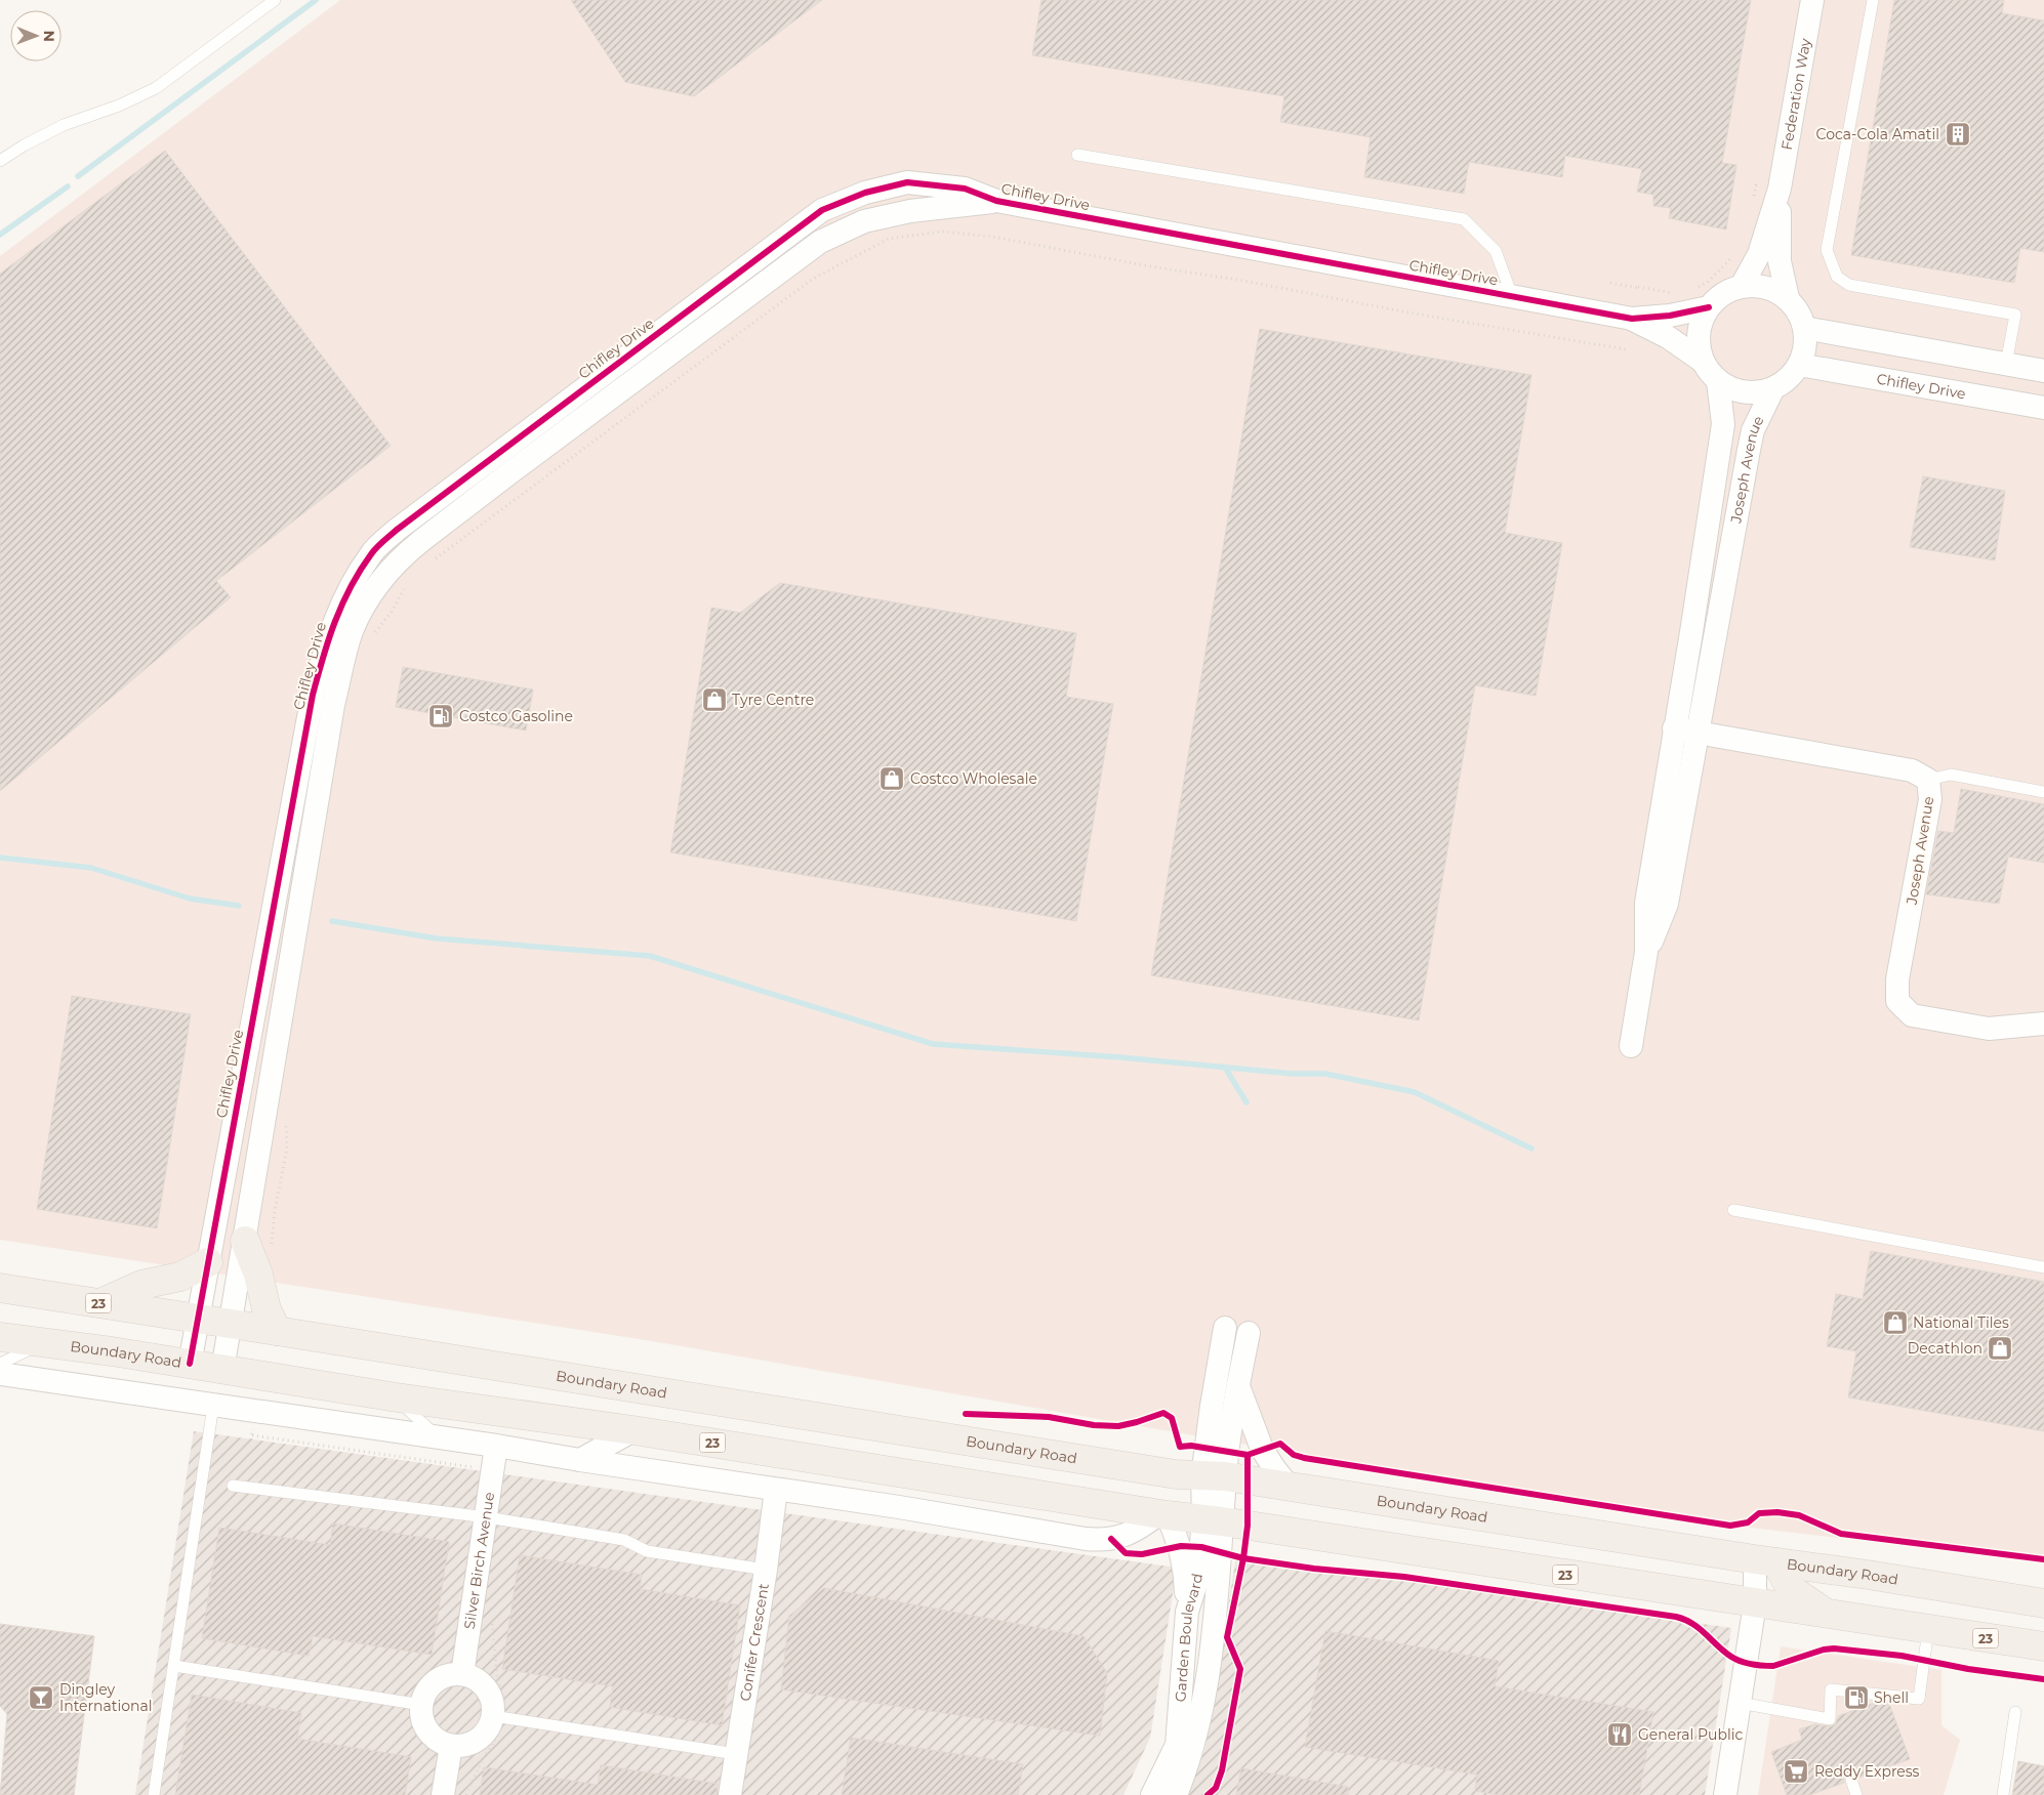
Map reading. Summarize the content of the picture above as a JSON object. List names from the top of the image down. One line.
{"streets":{"main road":["23","Boundary Road"],"street":["Federation Way","Chifley Drive","Joseph Avenue","Silver Birch Avenue","Garden Boulevard","Conifer Crescent"]},"crossings":[["Federation Way","Chifley Drive"],["Federation Way","Joseph Avenue"],["Chifley Drive","Joseph Avenue"],["Chifley Drive","Boundary Road"],["Boundary Road","Garden Boulevard"]],"places":{"building":["Coca-Cola Amatil"],"shop":["Tyre Centre","Costco Wholesale","National Tiles","Decathlon"],"fuel station":["Costco Gasoline","Shell"],"bar":["Dingley International"],"restaurant":["General Public"],"supermarket":["Reddy Express"]},"north":"right"}
